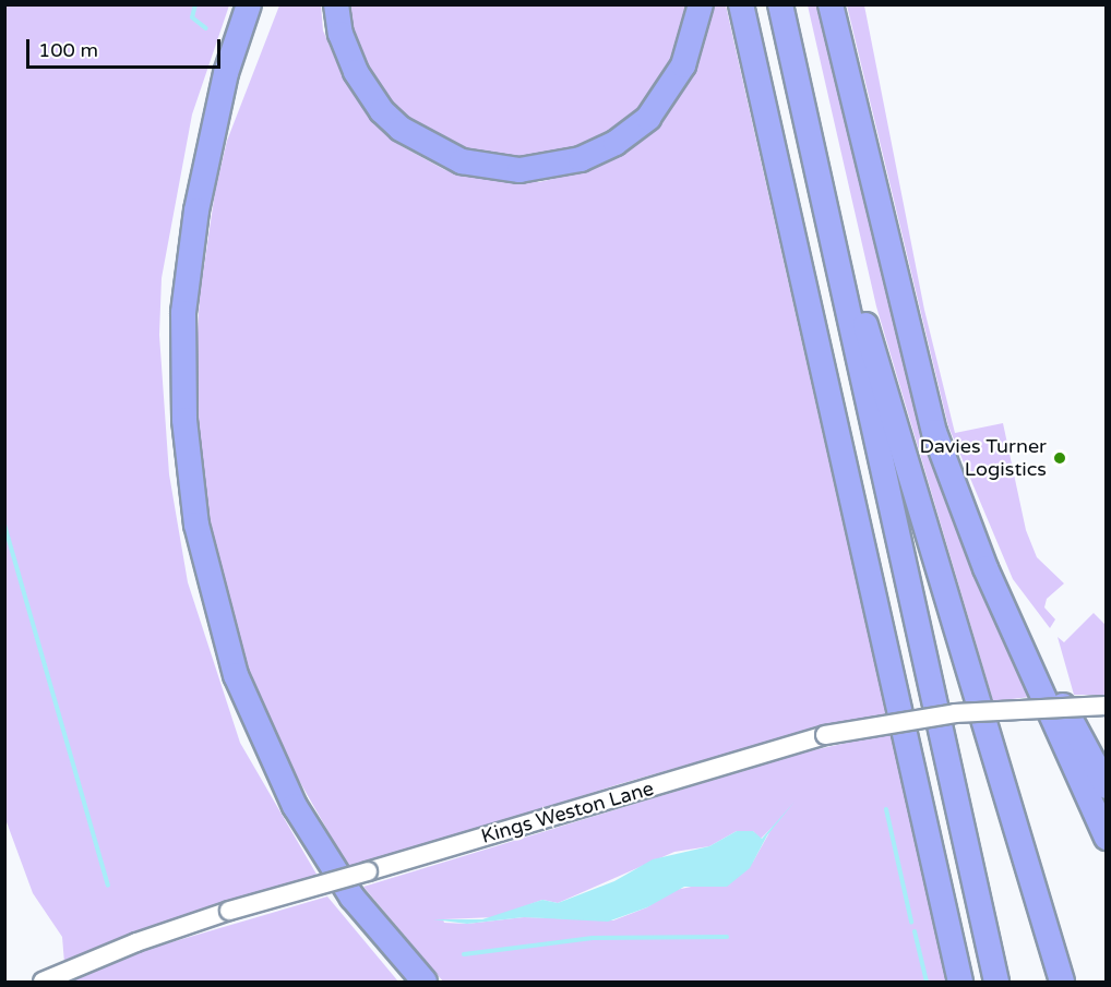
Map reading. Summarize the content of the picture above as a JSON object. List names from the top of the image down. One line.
{"streets":{"street":["Kings Weston Lane"]},"places":["Davies Turner Logistics"],"scale_bar":"100 m"}
